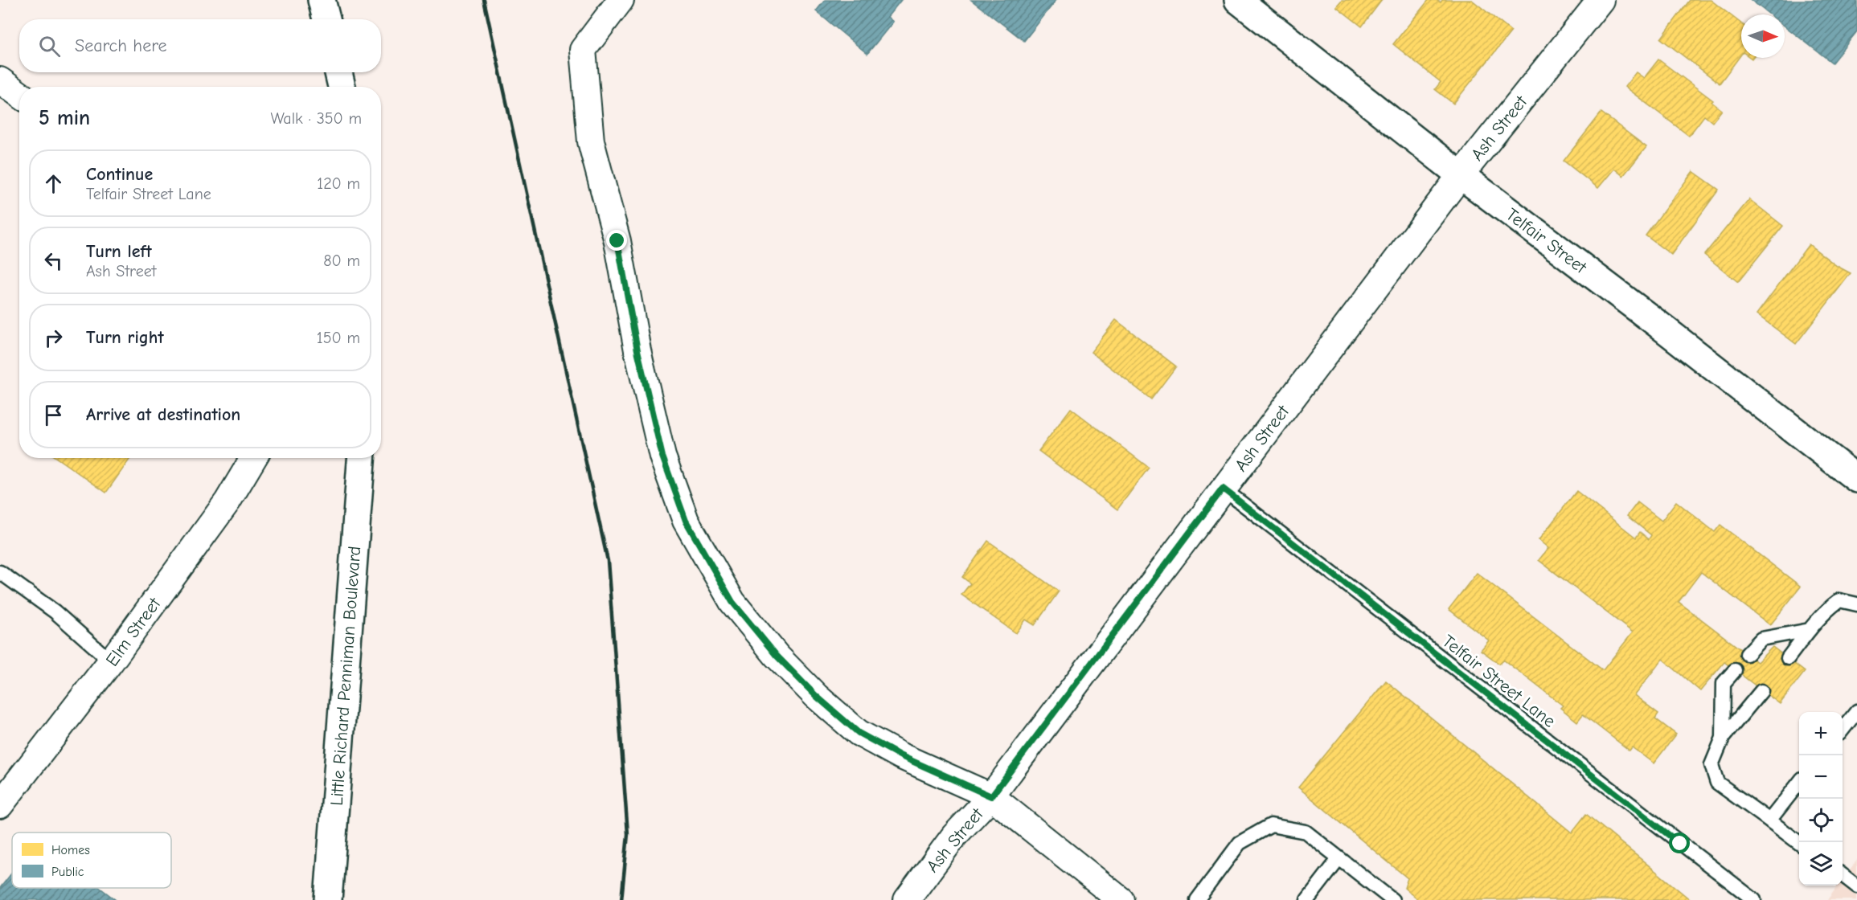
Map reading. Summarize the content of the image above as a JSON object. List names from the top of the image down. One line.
{"streets":{"street":["Ash Street","Telfair Street","Elm Street","Little Richard Penniman Boulevard"],"lane":["Telfair Street Lane"]},"crossings":[["Ash Street","Telfair Street"],["Ash Street","Telfair Street Lane"]],"legend":["Homes","Public"],"north":"right","page":{"search":"Search here","heading":["5 min","Walk · 350 m"],"list":[["Continue","Telfair Street Lane","120 m"],["Turn left","Ash Street","80 m"],["Turn right","150 m"],"Arrive at destination"],"map_buttons":["+","−"]}}
